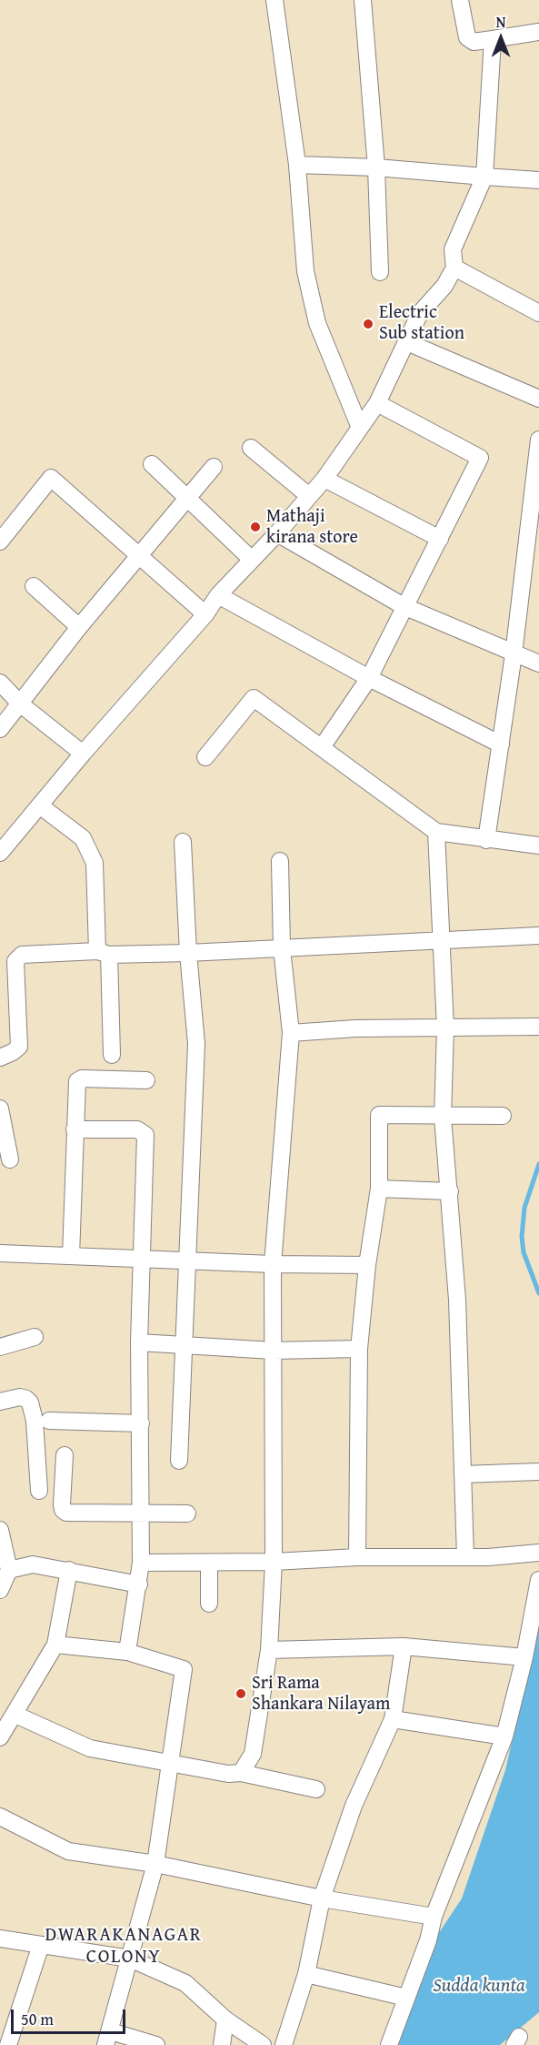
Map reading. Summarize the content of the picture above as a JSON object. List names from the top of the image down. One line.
{"districts":["DWARAKANAGAR COLONY"],"water":["Sudda kunta"],"places":["Electric Sub station","Mathaji kirana store","Sri Rama Shankara Nilayam"],"scale_bar":"50 m","north":"top"}
